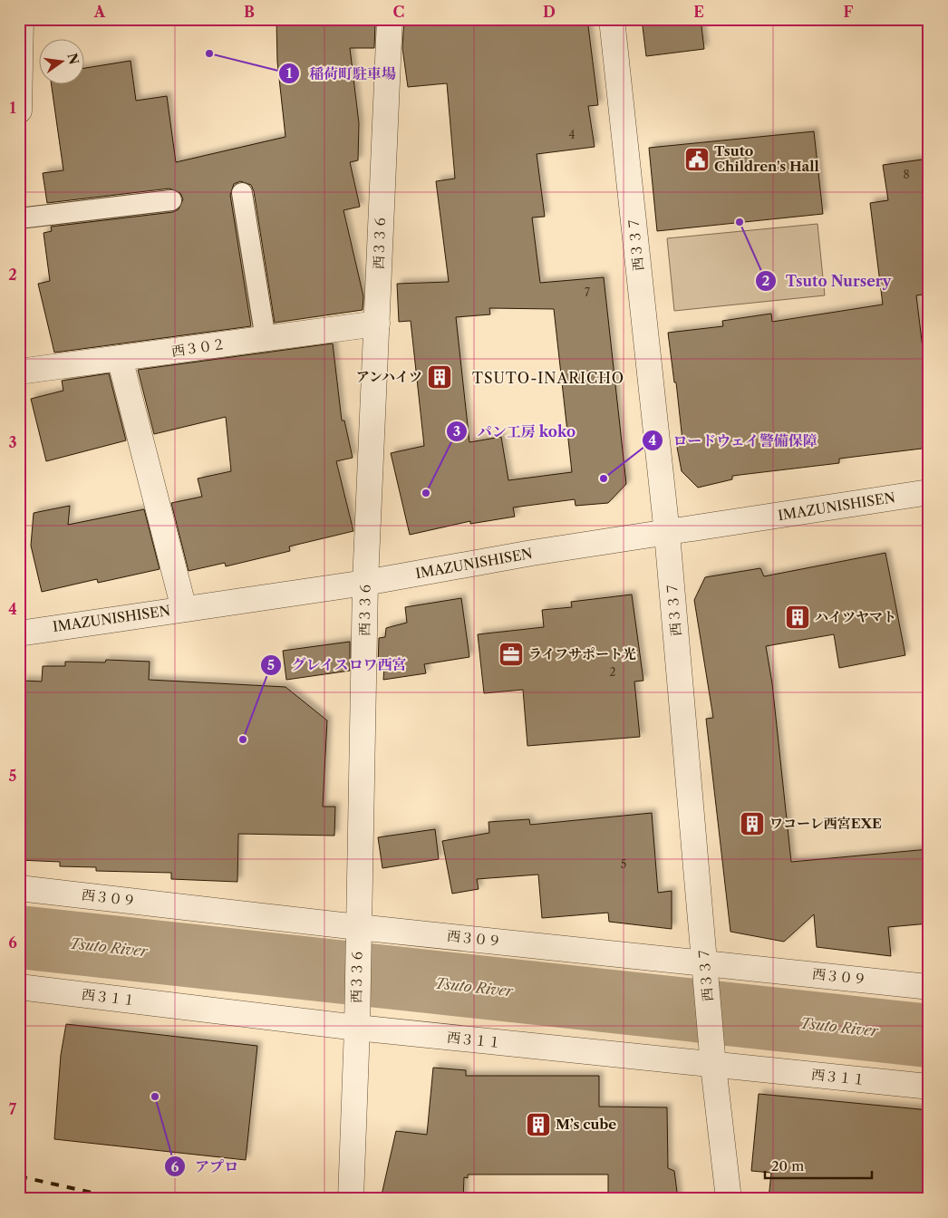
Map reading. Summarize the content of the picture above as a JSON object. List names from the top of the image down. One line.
{"streets":{"street":["西３３６","西３３７","西３０２","IMAZUNISHISEN","西３０９","西３１１"]},"crossings":[["西３３６","西３０２"],["西３３６","IMAZUNISHISEN"],["西３３６","西３０９"],["西３３６","西３１１"],["西３３７","IMAZUNISHISEN"],["西３３７","西３０９"],["西３３７","西３１１"]],"districts":["TSUTO-INARICHO"],"water":["Tsuto River"],"places":{"other":["稲荷町駐車場","Tsuto Nursery","ロードウェイ警備保障","パン工房 koko","グレイスロワ西宮","アプロ"],"public building":["Tsuto Children's Hall"],"building":["アンハイツ","ハイツヤマト","ワコーレ西宮EXE","M’s cube"],"office":["ライフサポート光"]},"house_numbers":["4","8","7","2","5"],"scale_bar":"20 m","north":"right","grid":{"columns":["A","B","C","D","E","F"],"rows":["1","2","3","4","5","6","7"]}}
